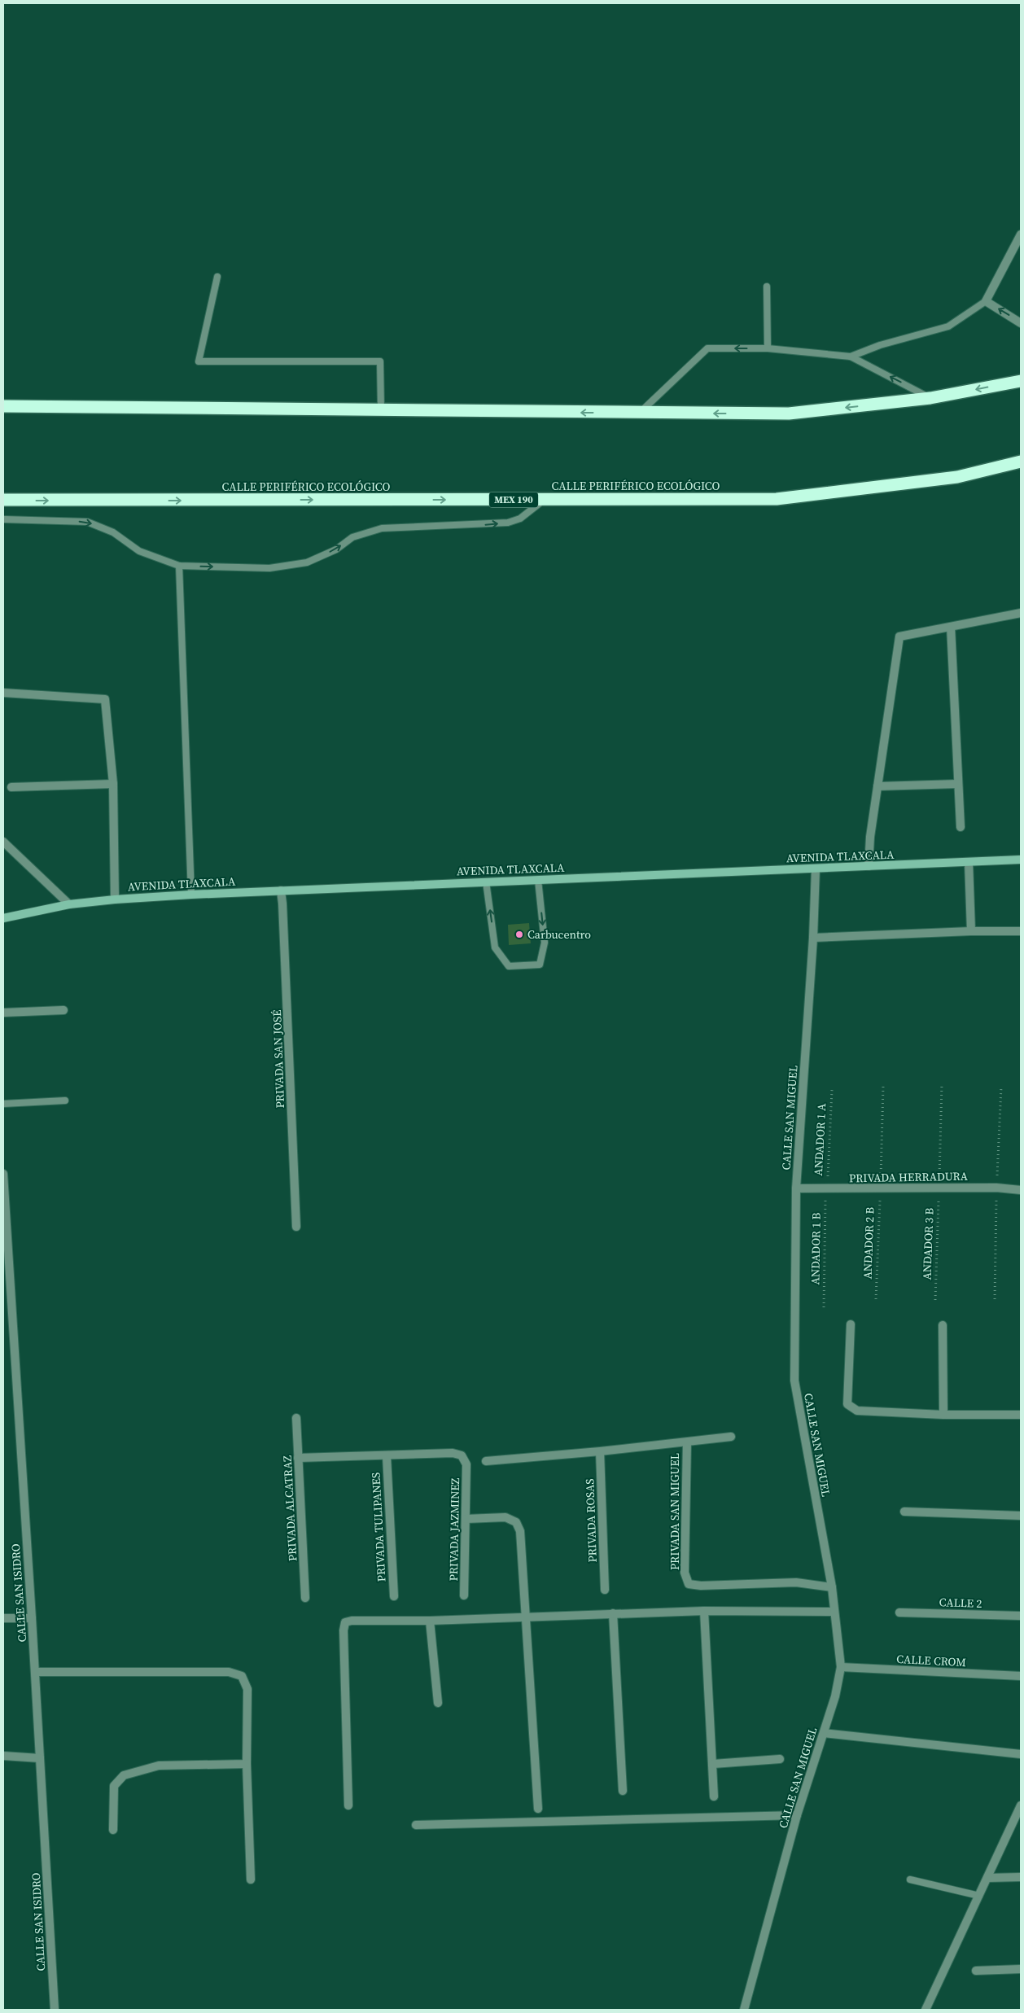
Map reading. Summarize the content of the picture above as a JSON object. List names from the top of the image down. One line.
{"streets":{"highway":["CALLE PERIFÉRICO ECOLÓGICO","MEX 190"],"street":["AVENIDA TLAXCALA","PRIVADA SAN JOSÉ","CALLE SAN MIGUEL","PRIVADA HERRADURA","PRIVADA ALCATRAZ","PRIVADA SAN MIGUEL","PRIVADA ROSAS","PRIVADA TULIPANES","PRIVADA JAZMINEZ","CALLE SAN ISIDRO","CALLE 2","CALLE CROM"],"path":["ANDADOR 1 A","ANDADOR 2 B","ANDADOR 3 B","ANDADOR 1 B"]},"crossings":[["AVENIDA TLAXCALA","PRIVADA SAN JOSÉ"],["AVENIDA TLAXCALA","CALLE SAN MIGUEL"],["CALLE SAN MIGUEL","PRIVADA HERRADURA"],["CALLE SAN MIGUEL","PRIVADA SAN MIGUEL"],["CALLE SAN MIGUEL","CALLE CROM"],["ANDADOR 1 A","PRIVADA HERRADURA"],["ANDADOR 1 A","ANDADOR 1 B"],["PRIVADA HERRADURA","ANDADOR 2 B"],["PRIVADA HERRADURA","ANDADOR 3 B"],["PRIVADA HERRADURA","ANDADOR 1 B"],["PRIVADA SAN MIGUEL","PRIVADA ROSAS"],["PRIVADA TULIPANES","PRIVADA JAZMINEZ"]],"places":["Carbucentro"]}
